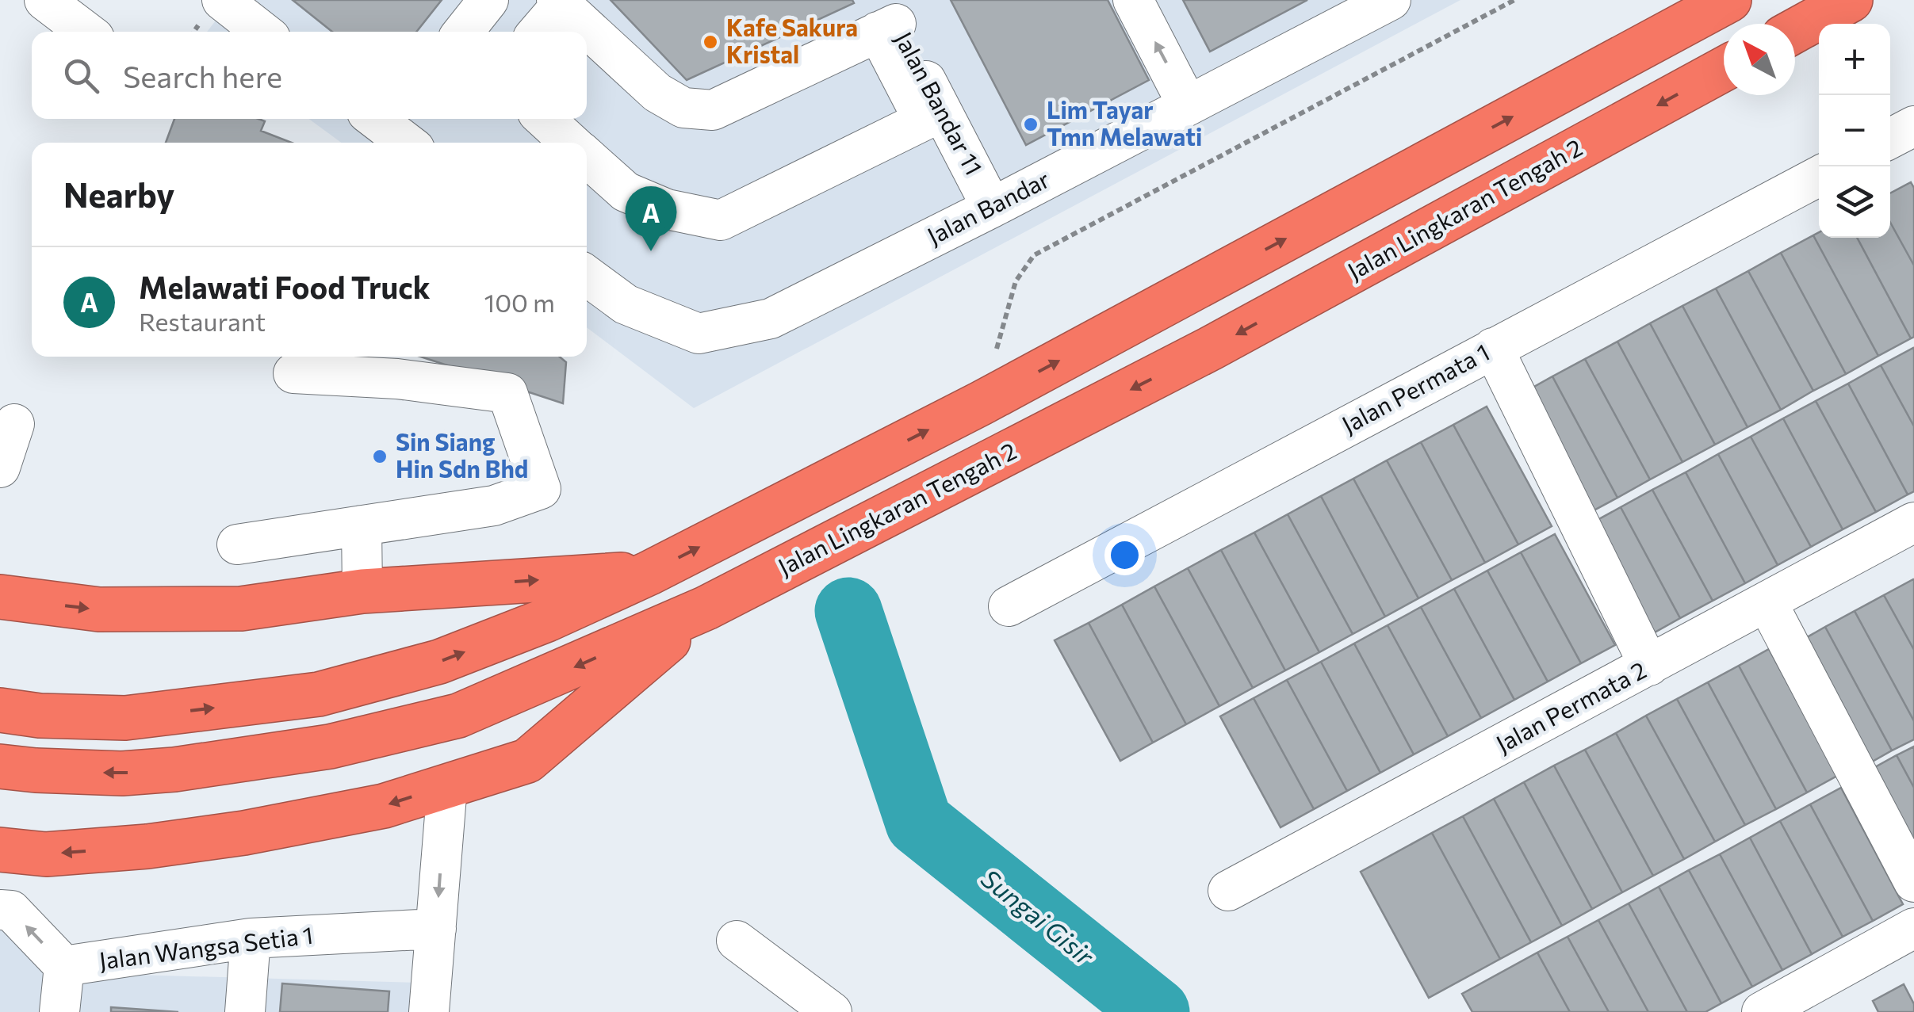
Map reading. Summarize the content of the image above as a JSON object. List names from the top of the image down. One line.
{"streets":{"highway":["Jalan Lingkaran Tengah 2"],"street":["Jalan Bandar 11","Jalan Bandar","Jalan Permata 1","Jalan Permata 2","Jalan Wangsa Setia 1"]},"crossings":[["Jalan Bandar 11","Jalan Bandar"]],"water":["Sungai Gisir"],"places":["Kafe Sakura Kristal","Lim Tayar Tmn Melawati","Sin Siang Hin Sdn Bhd"],"north":"top left","page":{"map_buttons":["+","−"],"search":"Search here","heading":"Nearby","pins":"A","list":[{"mark":"A","name":"Melawati Food Truck","note":"Restaurant","value":"100 m"}]}}
